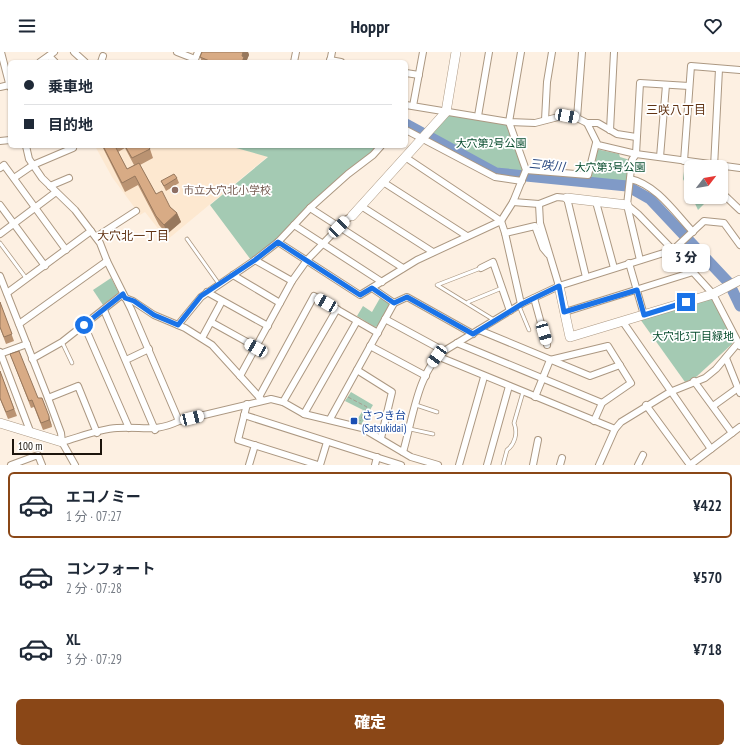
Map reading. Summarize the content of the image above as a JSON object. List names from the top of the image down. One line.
{"districts":["三咲八丁目","大穴北一丁目"],"water":["三咲川"],"parks":["大穴第2号公園","大穴第3号公園","大穴北3丁目緑地"],"places":{"other":["市立大穴北小学校"],"transit":["さつき台 (Satsukidai)"]},"scale_bar":"100 m","north":"top right","page":{"header":"Hoppr","banner":["乗車地","目的地"],"bubble":"3 分","scale":"100 m","list":[{"name":"エコノミー","note":"1 分 · 07:27","value":"¥422"},{"name":"コンフォート","note":"2 分 · 07:28","value":"¥570"},{"name":"XL","note":"3 分 · 07:29","value":"¥718"}],"buttons":"確定"}}
